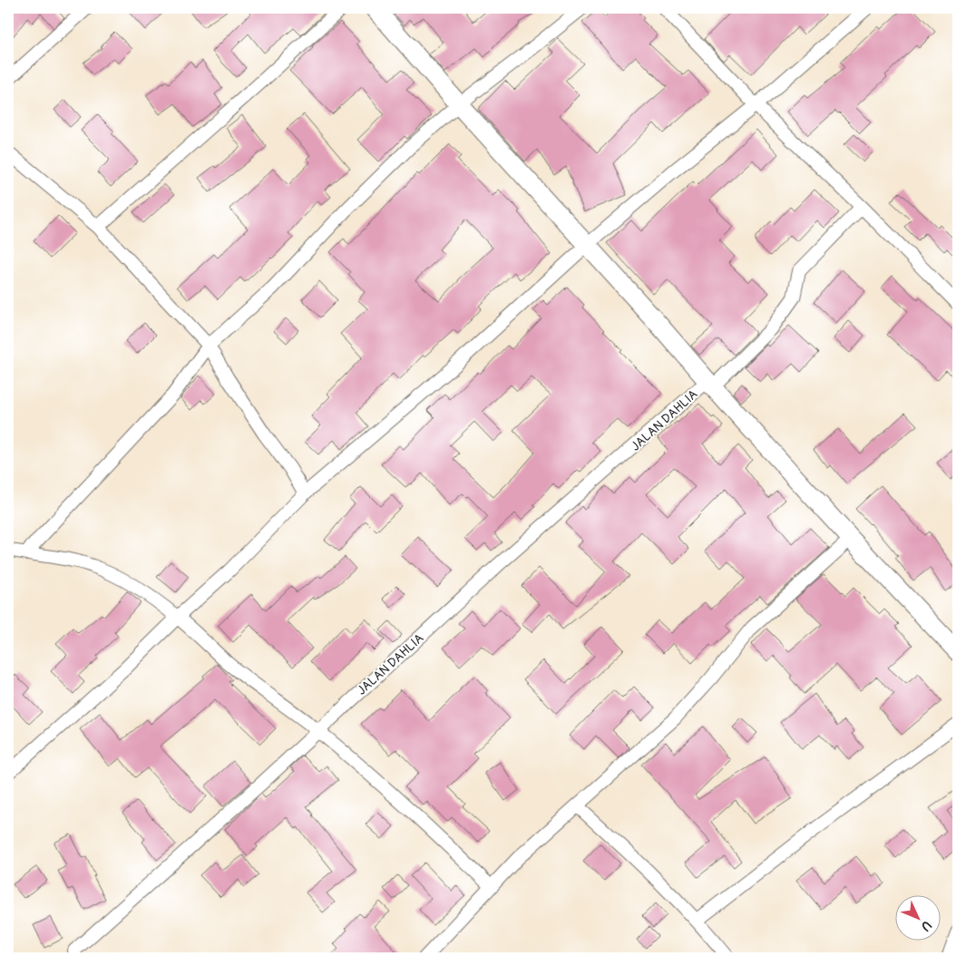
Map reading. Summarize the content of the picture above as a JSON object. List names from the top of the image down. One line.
{"streets":{"street":["JALAN DAHLIA"]},"north":"bottom right"}
